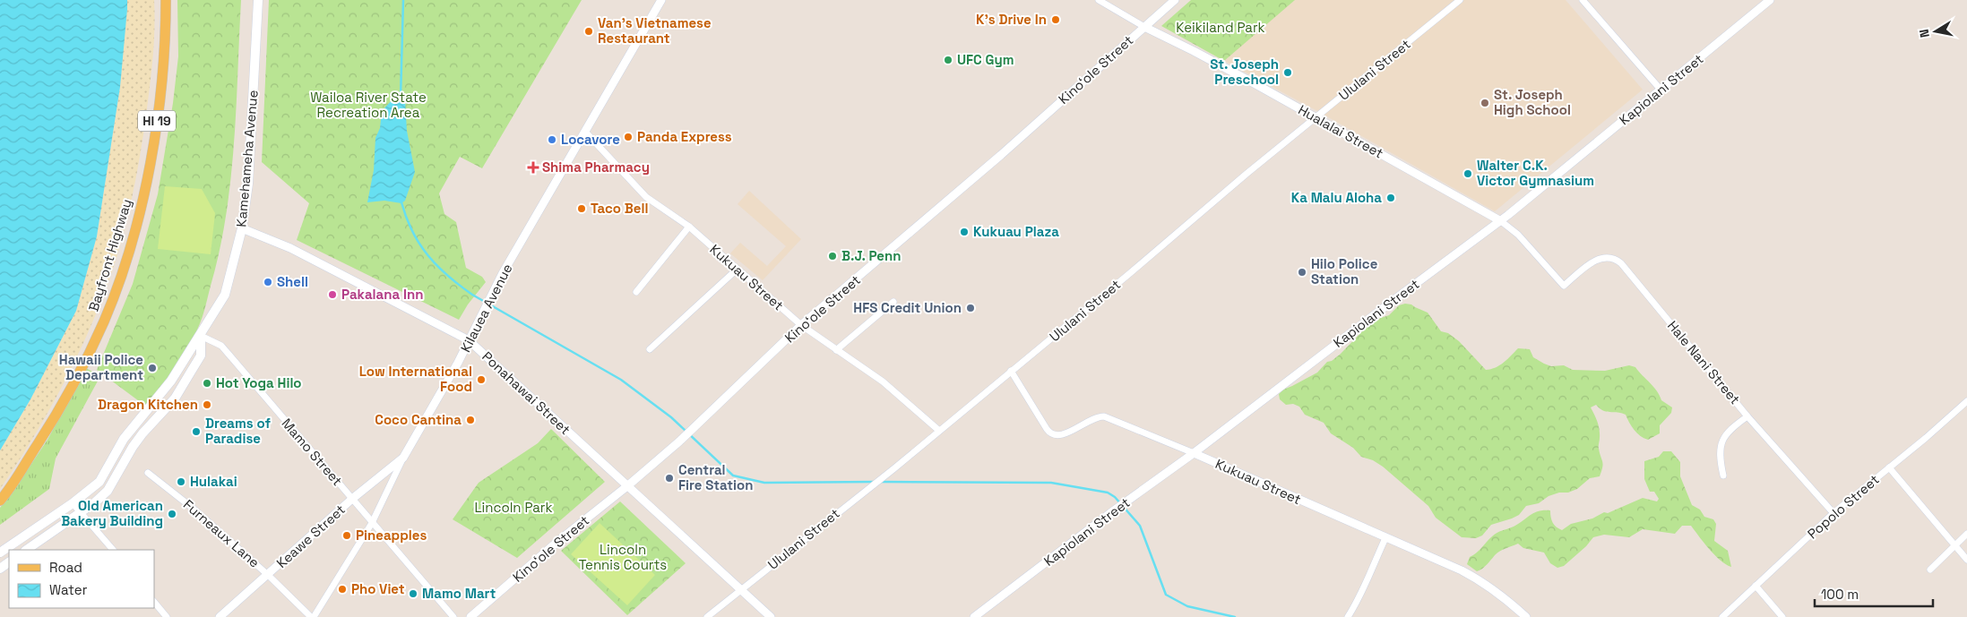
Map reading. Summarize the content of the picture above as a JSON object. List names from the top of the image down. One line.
{"streets":{"main road":["HI 19","Kamehameha Avenue","Bayfront Highway"],"street":["Kinoʻole Street","Ululani Street","Kapiolani Street","Hualalai Street","Kukuau Street","Kilauea Avenue","Hale Nani Street","Ponahawai Street","Mamo Street","Popolo Street","Furneaux Lane","Keawe Street"]},"crossings":[["Kinoʻole Street","Hualalai Street"],["Kinoʻole Street","Kukuau Street"],["Kinoʻole Street","Ponahawai Street"],["Ululani Street","Hualalai Street"],["Ululani Street","Kukuau Street"],["Ululani Street","Ponahawai Street"],["Kapiolani Street","Hualalai Street"],["Kapiolani Street","Kukuau Street"],["Hualalai Street","Hale Nani Street"],["Kamehameha Avenue","Ponahawai Street"],["Kamehameha Avenue","Mamo Street"],["Kukuau Street","Kilauea Avenue"],["Kilauea Avenue","Ponahawai Street"],["Kilauea Avenue","Mamo Street"],["Kilauea Avenue","Furneaux Lane"],["Kilauea Avenue","Keawe Street"],["Hale Nani Street","Popolo Street"],["Mamo Street","Keawe Street"],["Furneaux Lane","Keawe Street"]],"parks":["Keikiland Park","Wailoa River State Recreation Area","Lincoln Park","Lincoln Tennis Courts"],"places":{"other":["K’s Drive In","Van's Vietnamese Restaurant","UFC Gym","St. Joseph Preschool","St. Joseph High School","Panda Express","Locavore","Walter C.K. Victor Gymnasium","Ka Malu Aloha","Taco Bell","Kukuau Plaza","B.J. Penn","Hilo Police Station","Shell","Pakalana Inn","HFS Credit Union","Hawaii Police Department","Low International Food","Hot Yoga Hilo","Dragon Kitchen","Coco Cantina","Dreams of Paradise","Central Fire Station","Hulakai","Old American Bakery Building","Pineapples","Pho Viet","Mamo Mart"],"health":["Shima Pharmacy"]},"legend":["Road","Water"],"scale_bar":"100 m","north":"left"}
